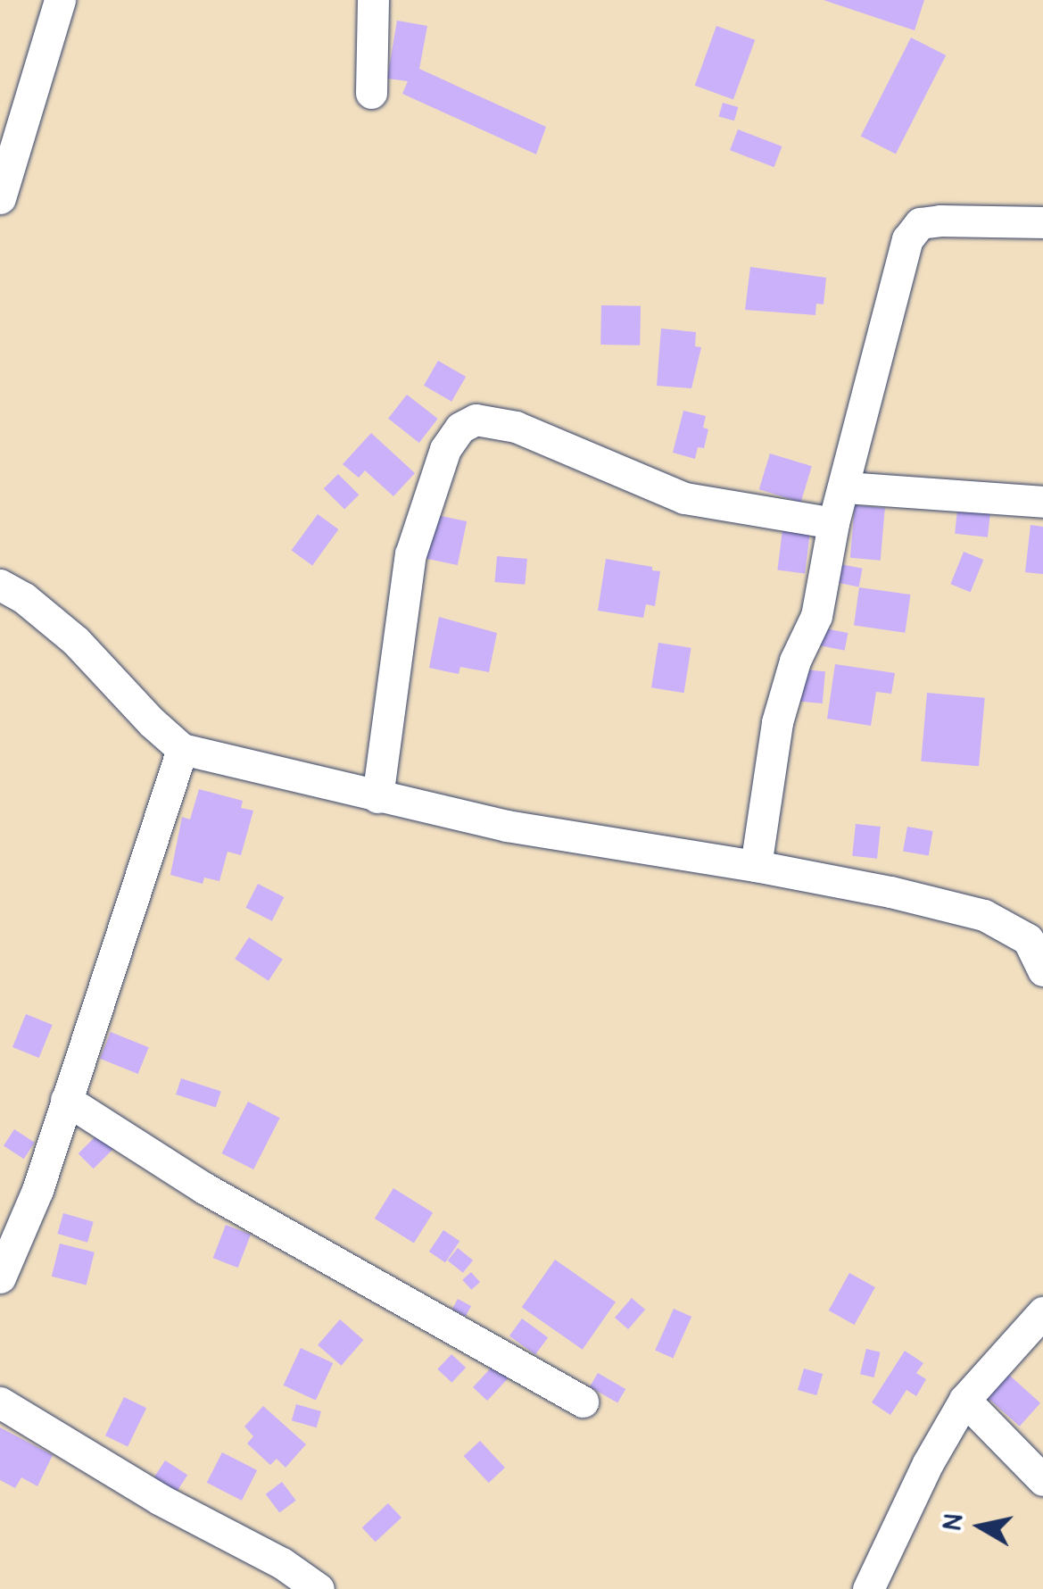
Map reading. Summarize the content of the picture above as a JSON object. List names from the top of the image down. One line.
{"north":"left"}
